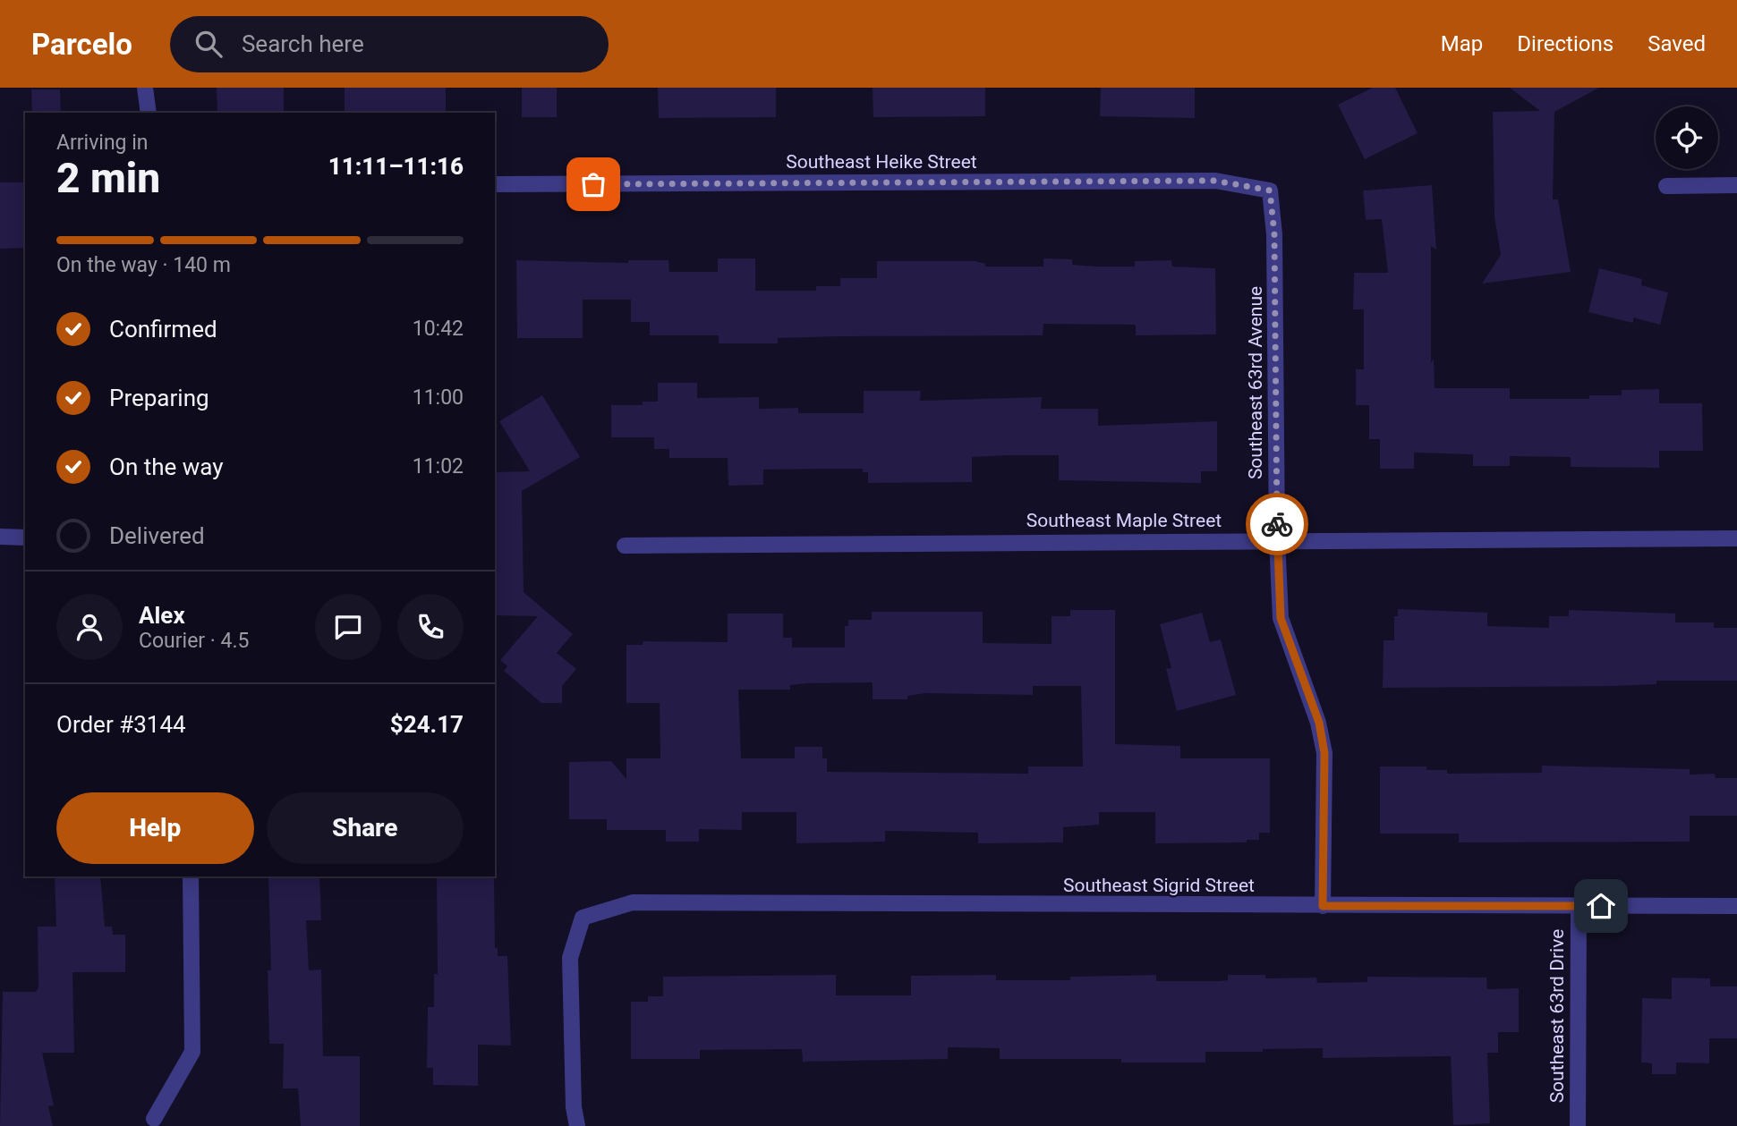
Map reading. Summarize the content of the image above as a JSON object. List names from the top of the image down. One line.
{"streets":{"street":["Southeast Heike Street","Southeast 63rd Avenue","Southeast Maple Street","Southeast Sigrid Street","Southeast 63rd Drive"]},"crossings":[["Southeast Heike Street","Southeast 63rd Avenue"],["Southeast 63rd Avenue","Southeast Maple Street"],["Southeast 63rd Avenue","Southeast Sigrid Street"],["Southeast Sigrid Street","Southeast 63rd Drive"]],"page":{"header":"Parcelo","search":"Search here","nav":["Map","Directions","Saved"],"heading":["2 min","Arriving in","11:11–11:16"],"panel":["Alex","Courier · 4.5","Order #3144","$24.17"],"bar":"On the way · 140 m","list":[["Confirmed","10:42"],["Preparing","11:00"],["On the way","11:02"],"Delivered"],"buttons":["Help","Share"]}}
